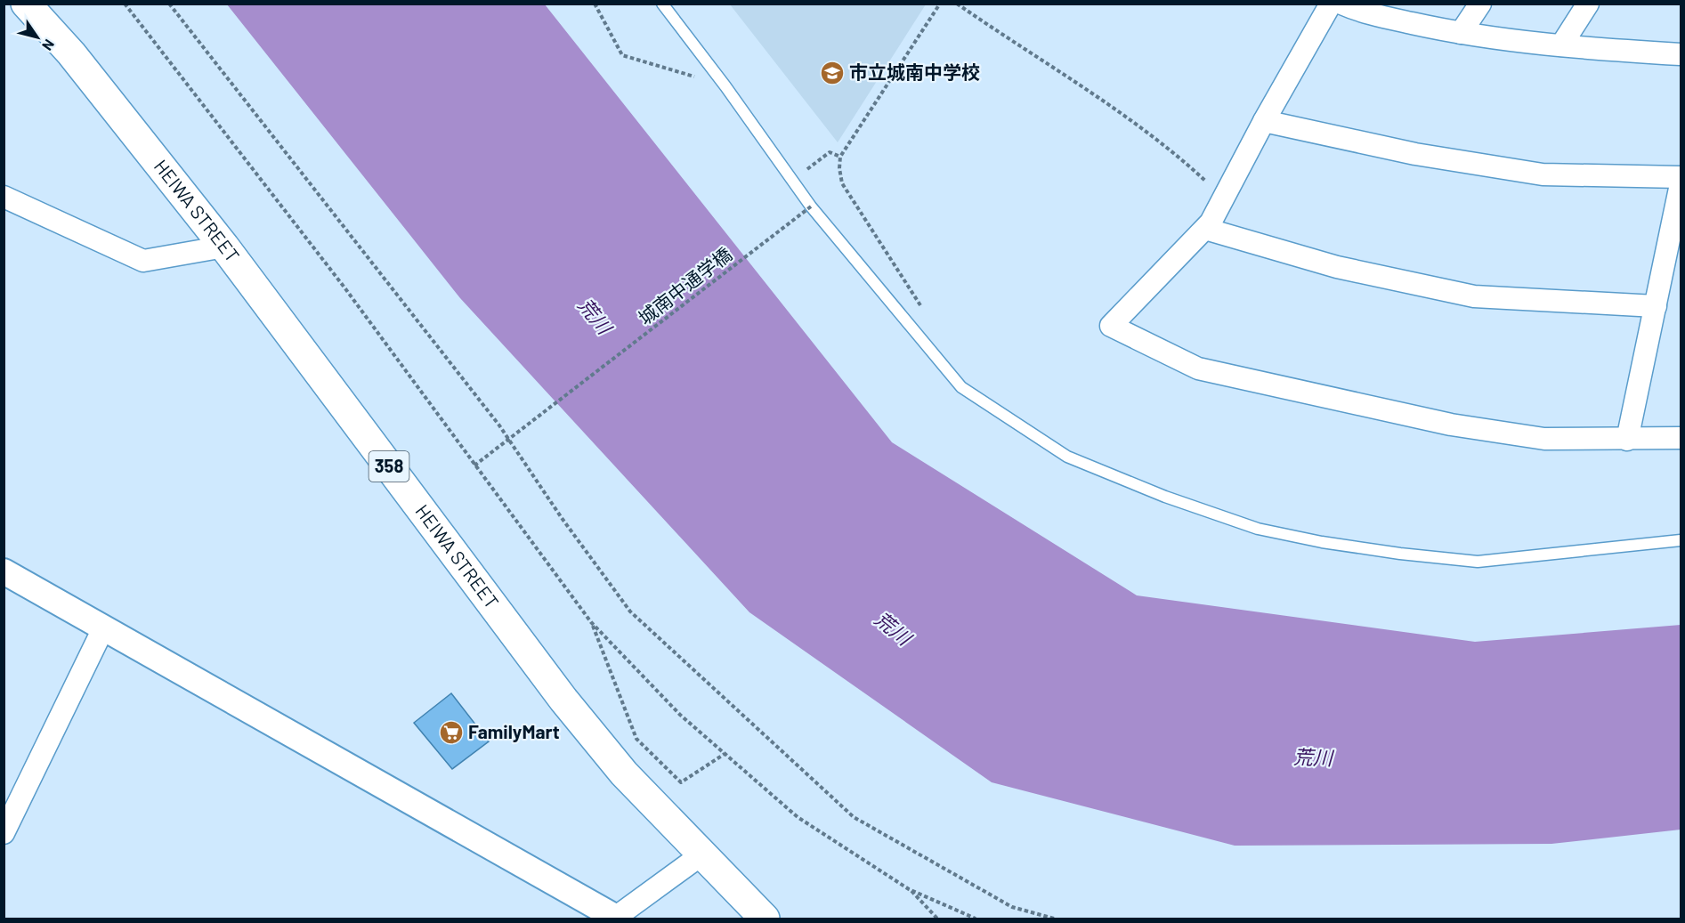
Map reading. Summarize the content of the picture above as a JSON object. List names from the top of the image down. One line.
{"streets":{"highway":["HEIWA STREET","358"],"path":["城南中通学橋"]},"water":["荒川"],"places":{"school or university":["市立城南中学校"],"supermarket":["FamilyMart"]},"north":"bottom right"}
